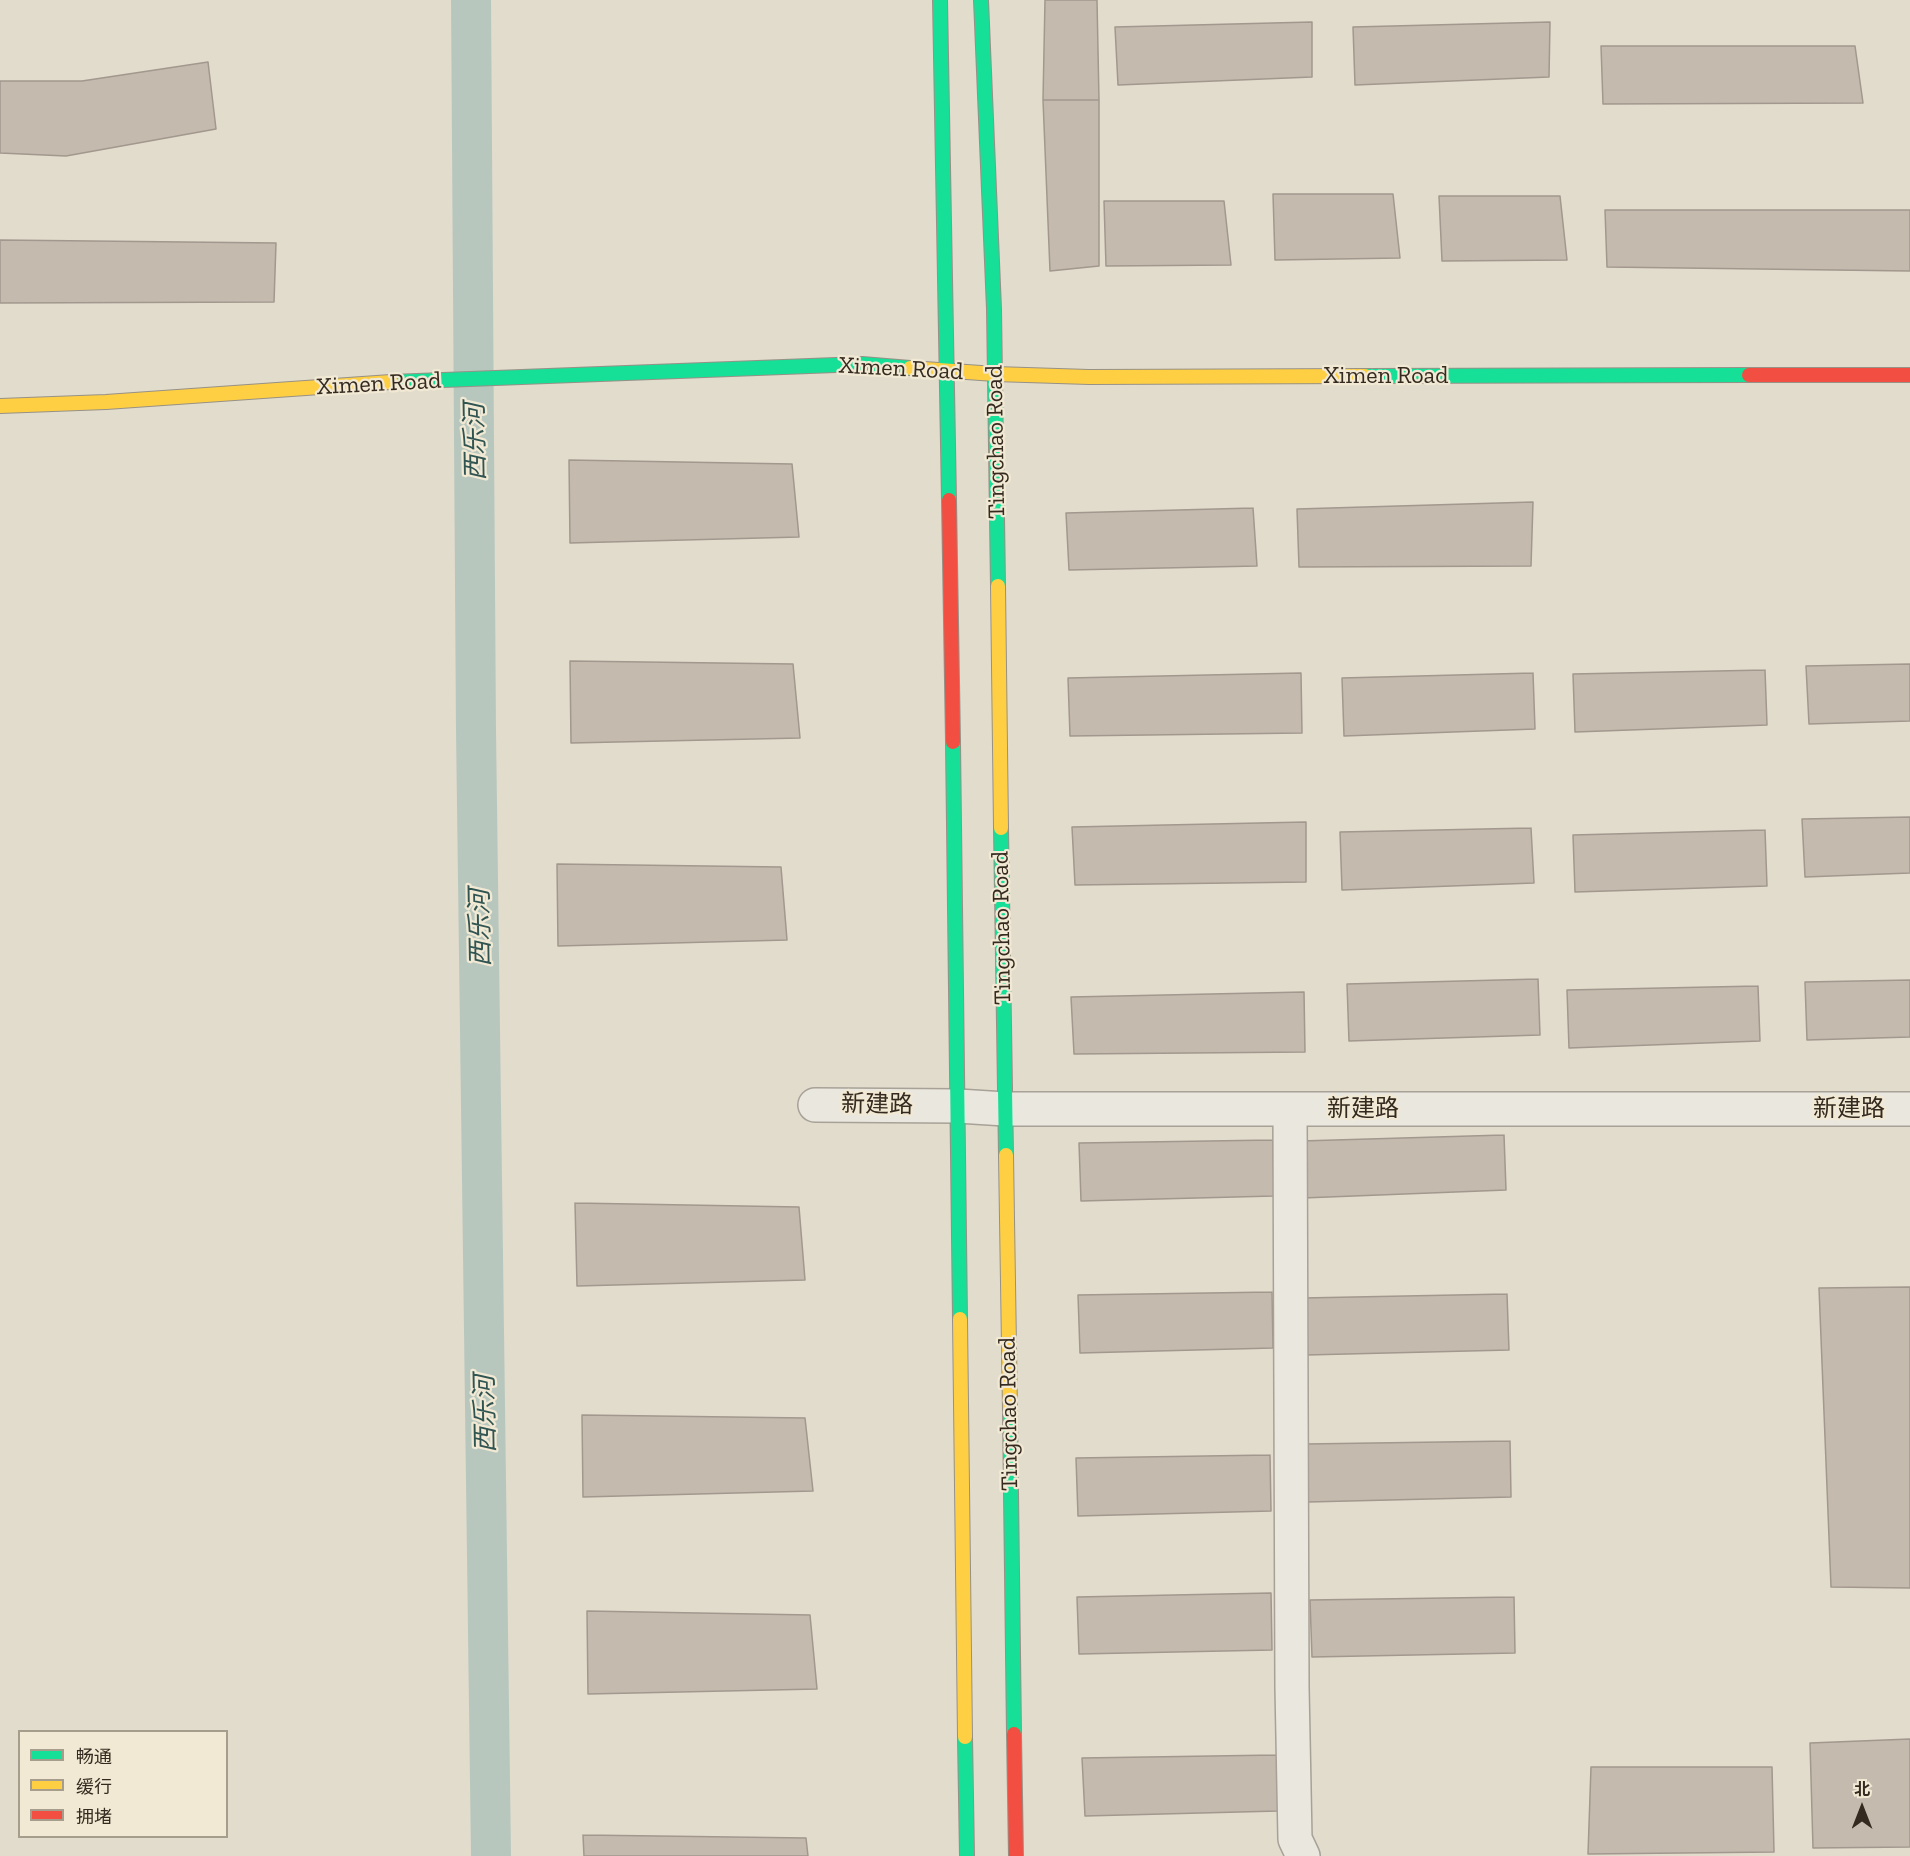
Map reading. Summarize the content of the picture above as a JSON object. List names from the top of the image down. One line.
{"streets":{"main road":["Ximen Road","Tingchao Road"],"street":["新建路"]},"crossings":[["Ximen Road","Tingchao Road"],["Tingchao Road","新建路"]],"water":["西乐河"],"legend":["畅通","缓行","拥堵"],"north":"top"}
